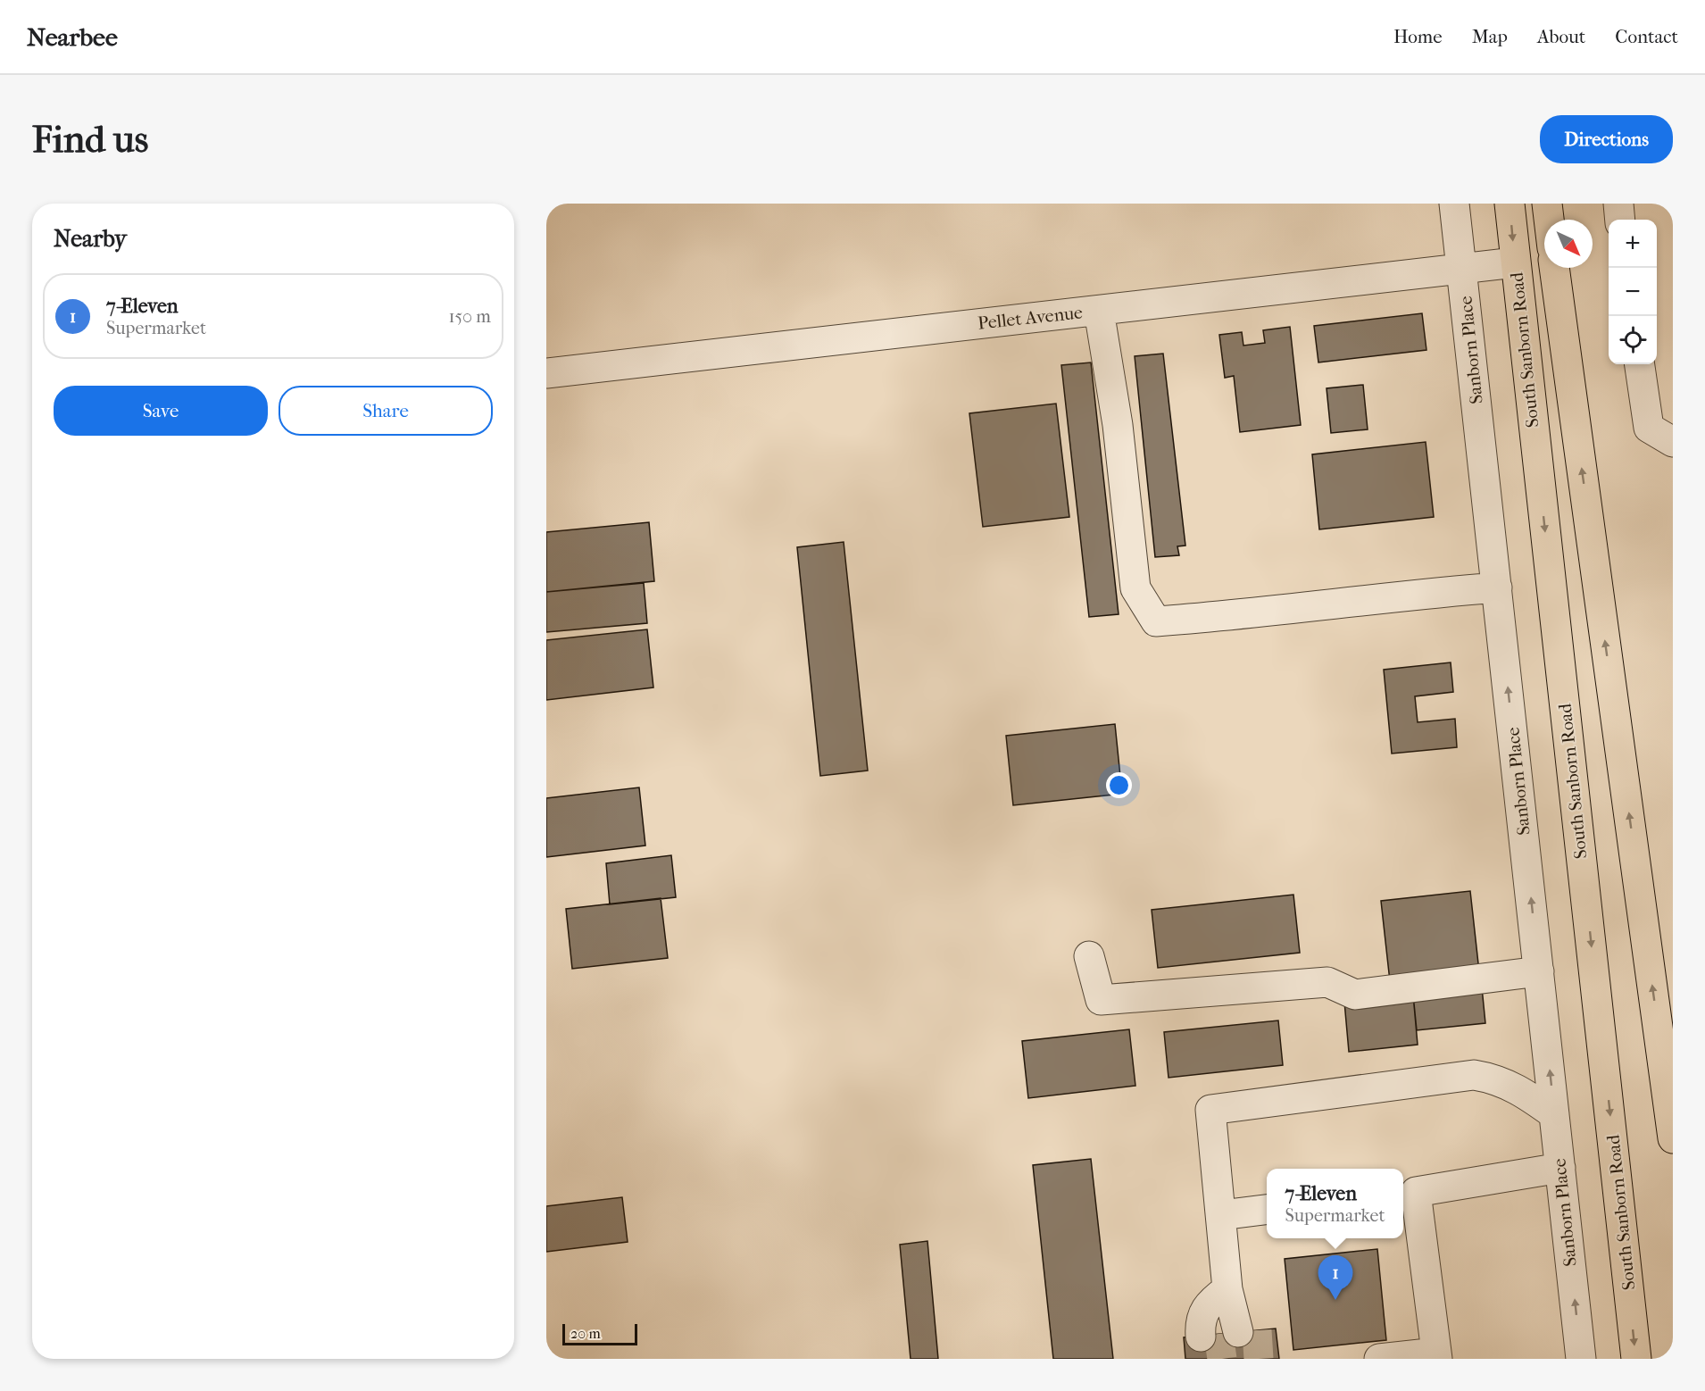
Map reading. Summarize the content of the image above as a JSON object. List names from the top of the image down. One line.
{"streets":{"highway":["South Sanborn Road"],"street":["Pellet Avenue","Sanborn Place"]},"crossings":[["Pellet Avenue","Sanborn Place"],["Pellet Avenue","South Sanborn Road"]],"one_way":["Sanborn Place"],"scale_bar":"20 m","north":"bottom right","page":{"header":"Nearbee","nav":["Home","Map","About","Contact"],"buttons":["Directions",["Save","Share"]],"title":"Find us","heading":"Nearby","map_buttons":["+","−"],"list":[{"mark":"1","name":"7-Eleven","note":"Supermarket","value":"150 m"}],"popup":["7-Eleven","Supermarket"],"pins":"1","scale":"20 m"}}
